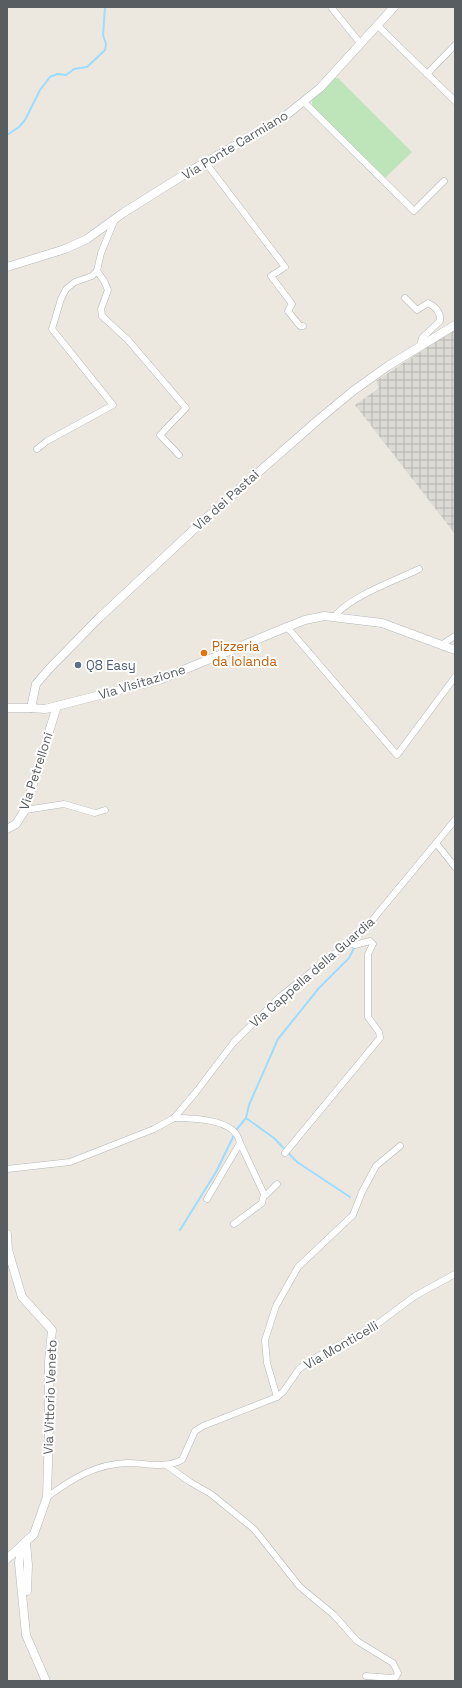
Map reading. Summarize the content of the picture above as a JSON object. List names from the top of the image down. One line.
{"streets":{"street":["Via Ponte Carmiano","Via dei Pastai","Via Visitazione","Via Petrelloni","Via Cappella della Guardia","Via Monticelli","Via Vittorio Veneto"]},"crossings":[["Via dei Pastai","Via Visitazione"],["Via Visitazione","Via Petrelloni"],["Via Monticelli","Via Vittorio Veneto"]],"places":["Pizzeria da Iolanda","Q8 Easy"]}
